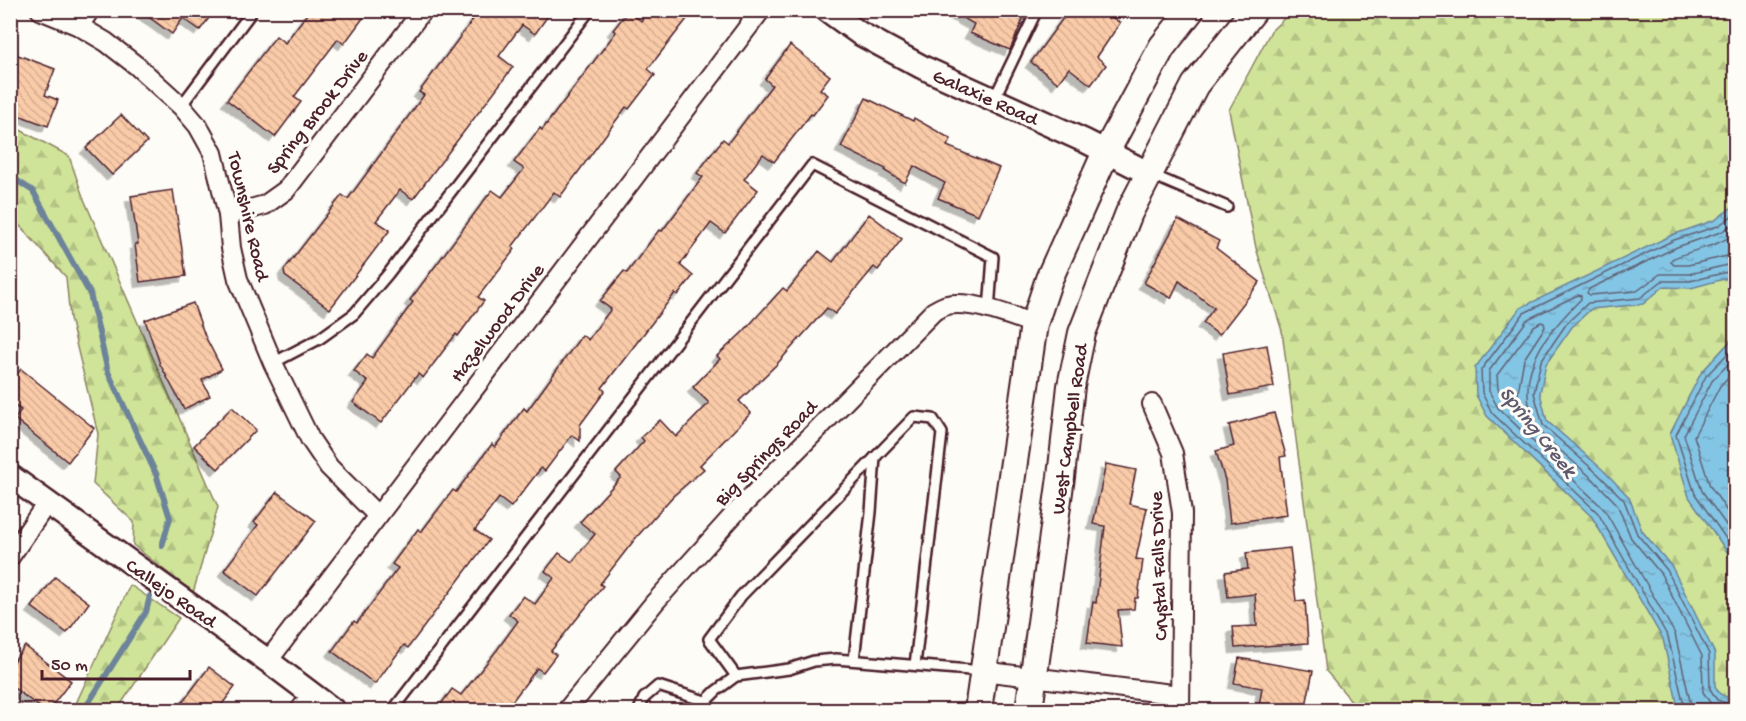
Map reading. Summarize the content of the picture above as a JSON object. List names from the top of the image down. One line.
{"streets":{"main road":["West Campbell Road"],"street":["Galaxie Road","Spring Brook Drive","Townshire Road","Hazelwood Drive","Big Springs Road","Crystal Falls Drive","Callejo Road"]},"crossings":[["Galaxie Road","West Campbell Road"],["Spring Brook Drive","Townshire Road"],["Townshire Road","Hazelwood Drive"],["Hazelwood Drive","Callejo Road"],["West Campbell Road","Crystal Falls Drive"]],"water":["Spring Creek"],"scale_bar":"50 m"}
